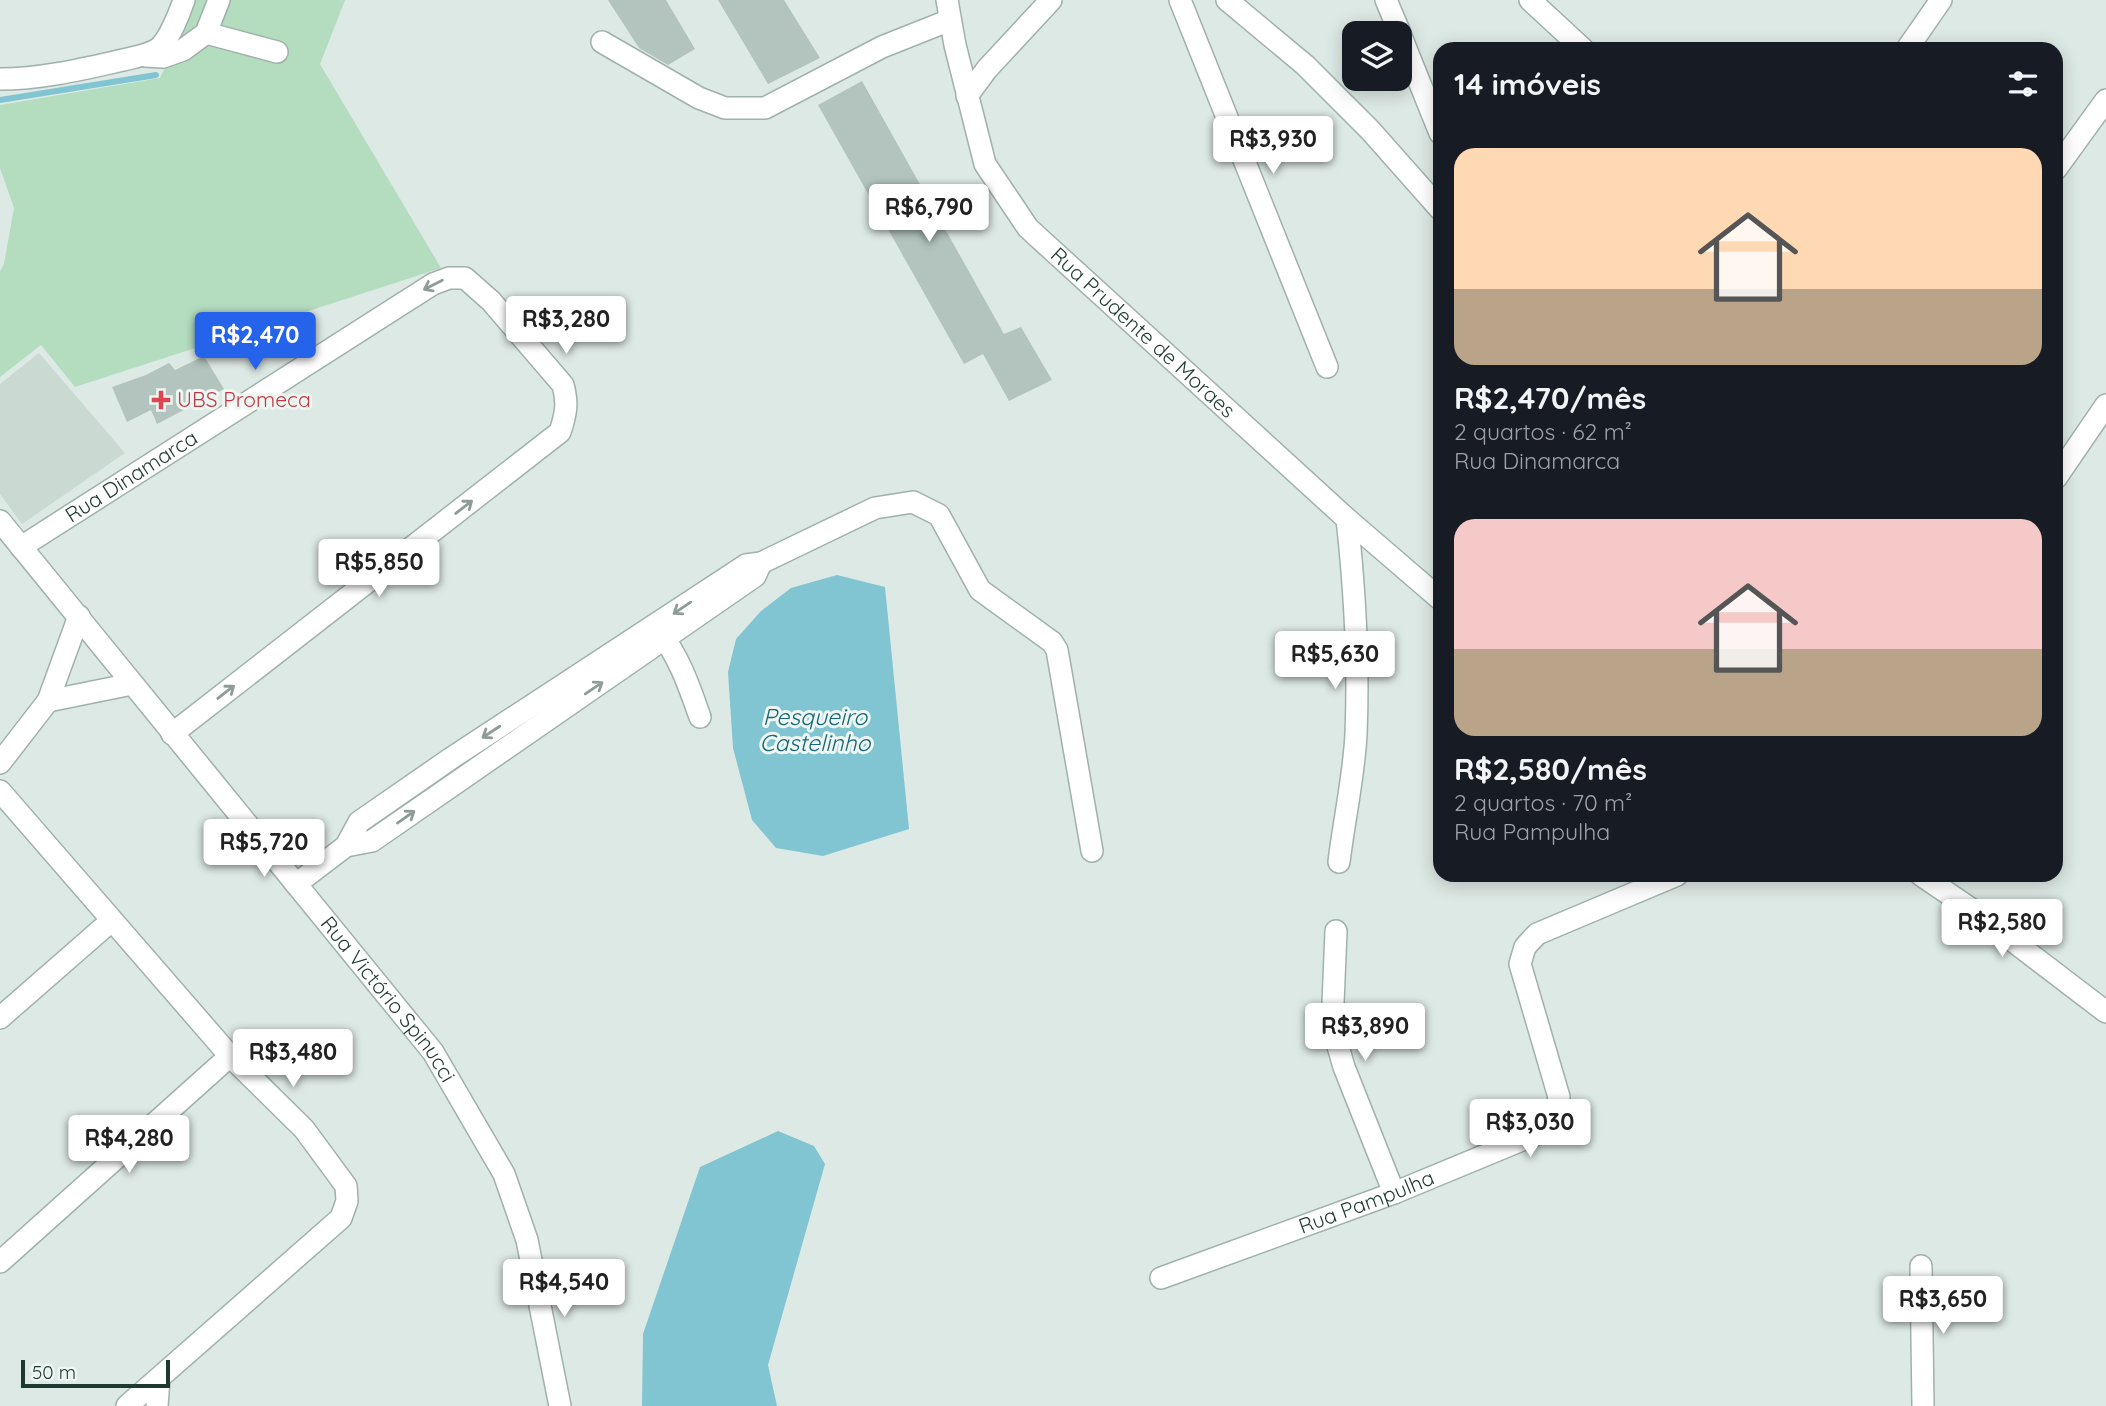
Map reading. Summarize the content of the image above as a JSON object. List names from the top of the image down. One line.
{"streets":{"street":["Rua Prudente de Moraes","Rua Dinamarca","Rua Victório Spinucci","Rua Pampulha"]},"crossings":[["Rua Dinamarca","Rua Victório Spinucci"]],"water":["Pesqueiro Castelinho"],"places":{"health":["UBS Promeca"]},"scale_bar":"50 m","page":{"heading":"14 imóveis","price":["R$3,930","R$6,790","R$3,280","R$2,470","R$5,850","R$5,630","R$5,720","R$2,580","R$3,890","R$3,480","R$3,030","R$4,280","R$4,540","R$3,650"],"list":[{"name":"R$2,470/mês","note":"2 quartos · 62 m² · Rua Dinamarca"},{"name":"R$2,580/mês","note":"2 quartos · 70 m² · Rua Pampulha"}],"scale":"50 m"}}
